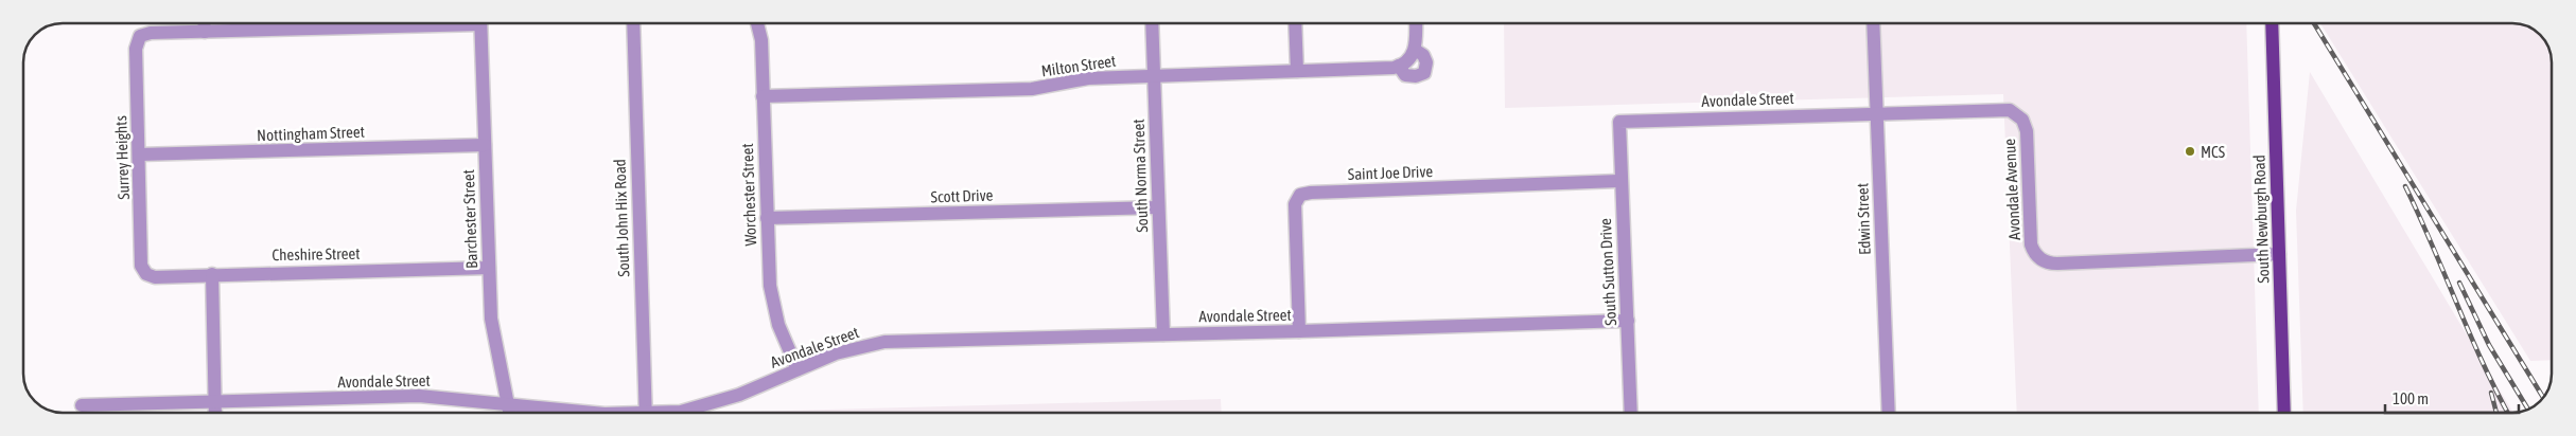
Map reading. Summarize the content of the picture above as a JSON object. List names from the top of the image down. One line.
{"streets":{"main road":["South Newburgh Road"],"street":["Milton Street","Avondale Street","Nottingham Street","Surrey Heights","Saint Joe Drive","South Norma Street","Avondale Avenue","Worchester Street","Scott Drive","South John Hix Road","Barchester Street","Edwin Street","Cheshire Street","South Sutton Drive"]},"crossings":[["Milton Street","South Norma Street"],["Milton Street","Worchester Street"],["Avondale Street","Saint Joe Drive"],["Avondale Street","South Norma Street"],["Avondale Street","Avondale Avenue"],["Avondale Street","Worchester Street"],["Avondale Street","Barchester Street"],["Avondale Street","Edwin Street"],["Avondale Street","South Sutton Drive"],["Nottingham Street","Surrey Heights"],["Nottingham Street","Barchester Street"],["Surrey Heights","Cheshire Street"],["Saint Joe Drive","South Sutton Drive"],["South Norma Street","Scott Drive"],["Avondale Avenue","Edwin Street"],["Avondale Avenue","South Newburgh Road"],["Worchester Street","Scott Drive"],["Barchester Street","Cheshire Street"]],"places":["MCS"],"scale_bar":"100 m"}
